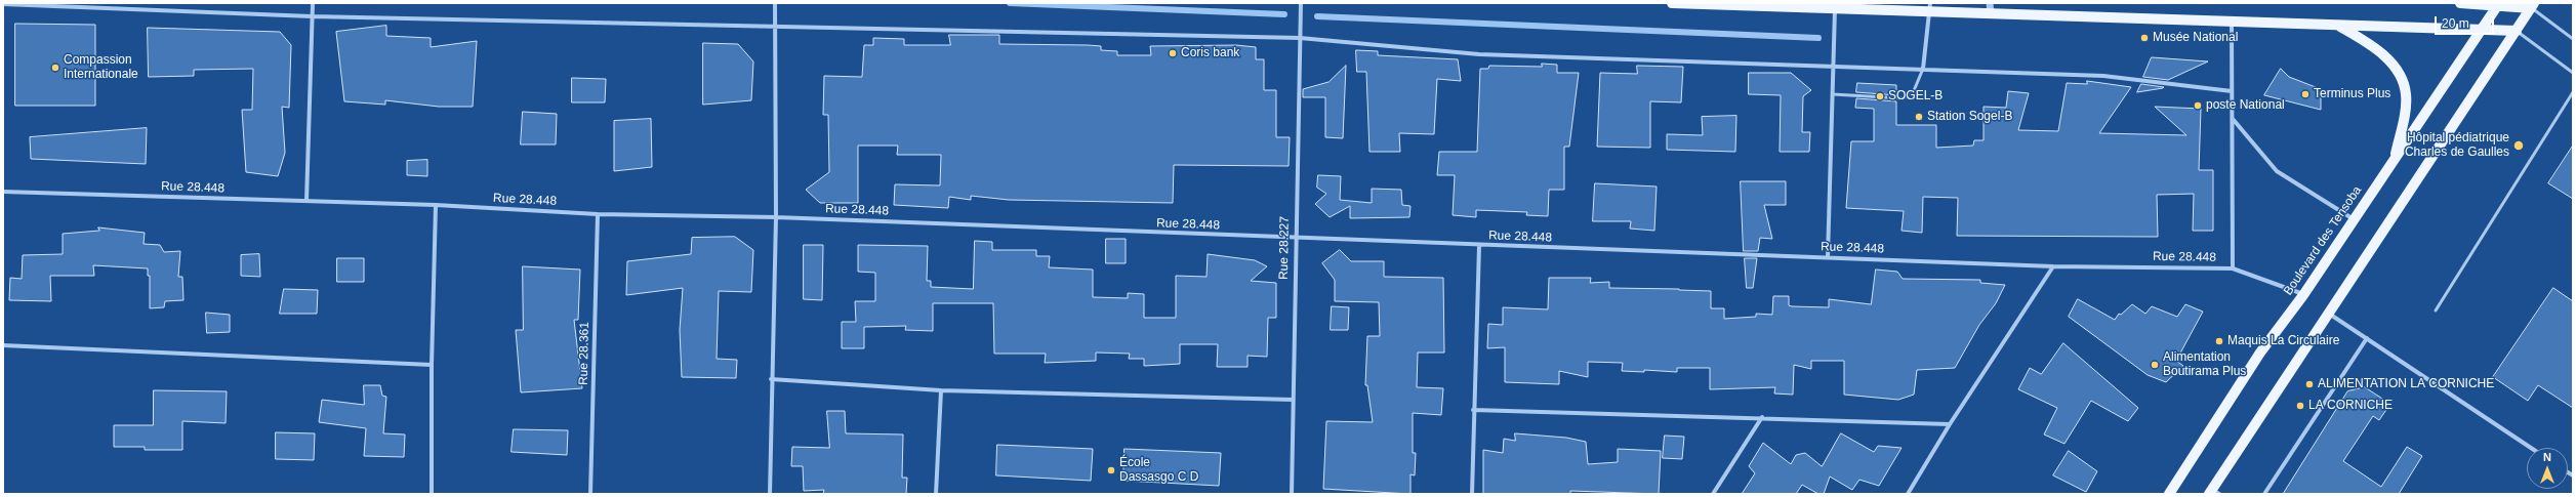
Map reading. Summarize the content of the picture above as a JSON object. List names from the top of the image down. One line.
{"streets":{"main road":["Boulevard des Tensoba"],"street":["Rue 28.448","Rue 28.227","Rue 28.361"]},"crossings":[["Rue 28.448","Boulevard des Tensoba"],["Rue 28.448","Rue 28.227"],["Rue 28.448","Rue 28.361"]],"places":["Musée National","Coris bank","Compassion Internationale","Terminus Plus","SOGEL-B","poste National","Station Sogel-B","Hôpital pédiatrique Charles de Gaulles","Maquis La Circulaire","Alimentation Boutirama Plus","ALIMENTATION LA CORNICHE","LA CORNICHE","École Dassasgo C D"],"scale_bar":"20 m","north":"top"}
